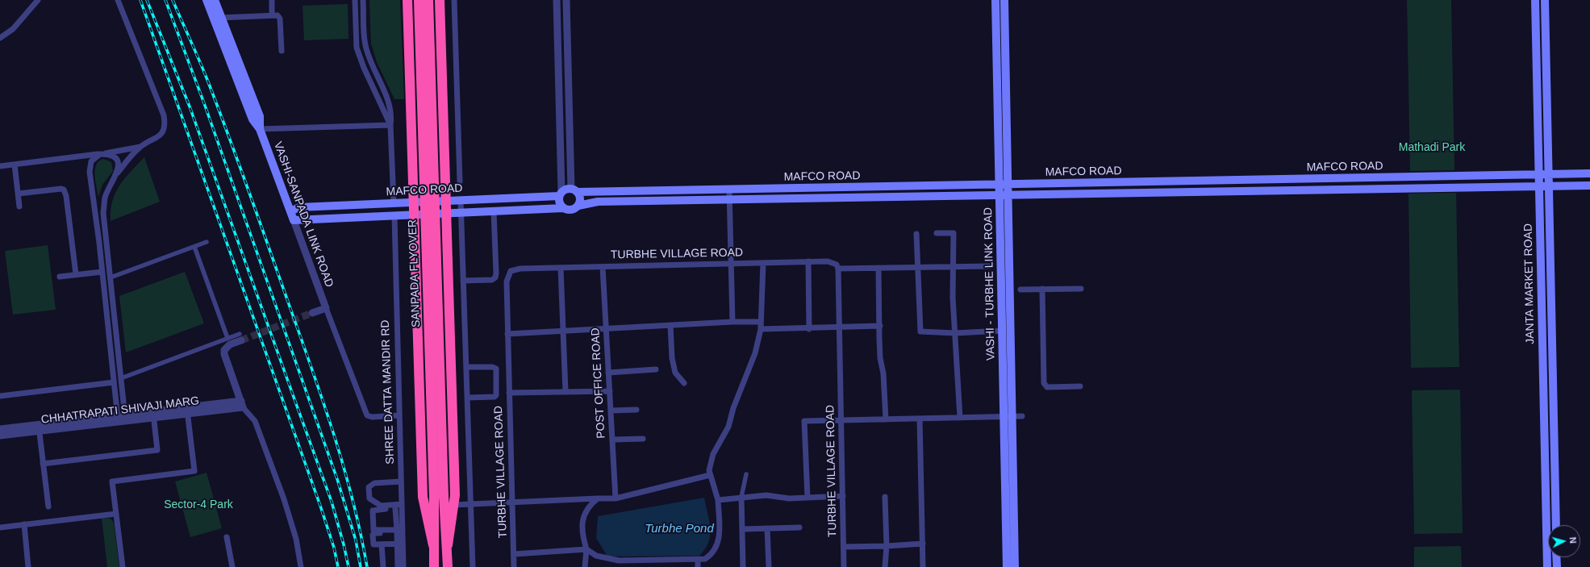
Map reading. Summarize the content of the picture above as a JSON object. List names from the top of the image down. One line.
{"streets":{"highway":["SANPADA FLYOVER"],"main road":["MAFCO ROAD","VASHI-SANPADA LINK ROAD","VASHI - TURBHE LINK ROAD","JANTA MARKET ROAD"],"street":["TURBHE VILLAGE ROAD","POST OFFICE ROAD","SHREE DATTA MANDIR RD","CHHATRAPATI SHIVAJI MARG"]},"crossings":[["MAFCO ROAD","VASHI-SANPADA LINK ROAD"],["MAFCO ROAD","VASHI - TURBHE LINK ROAD"],["MAFCO ROAD","JANTA MARKET ROAD"],["TURBHE VILLAGE ROAD","POST OFFICE ROAD"]],"water":["Turbhe Pond"],"parks":["Mathadi Park","Sector-4 Park"],"north":"right"}
